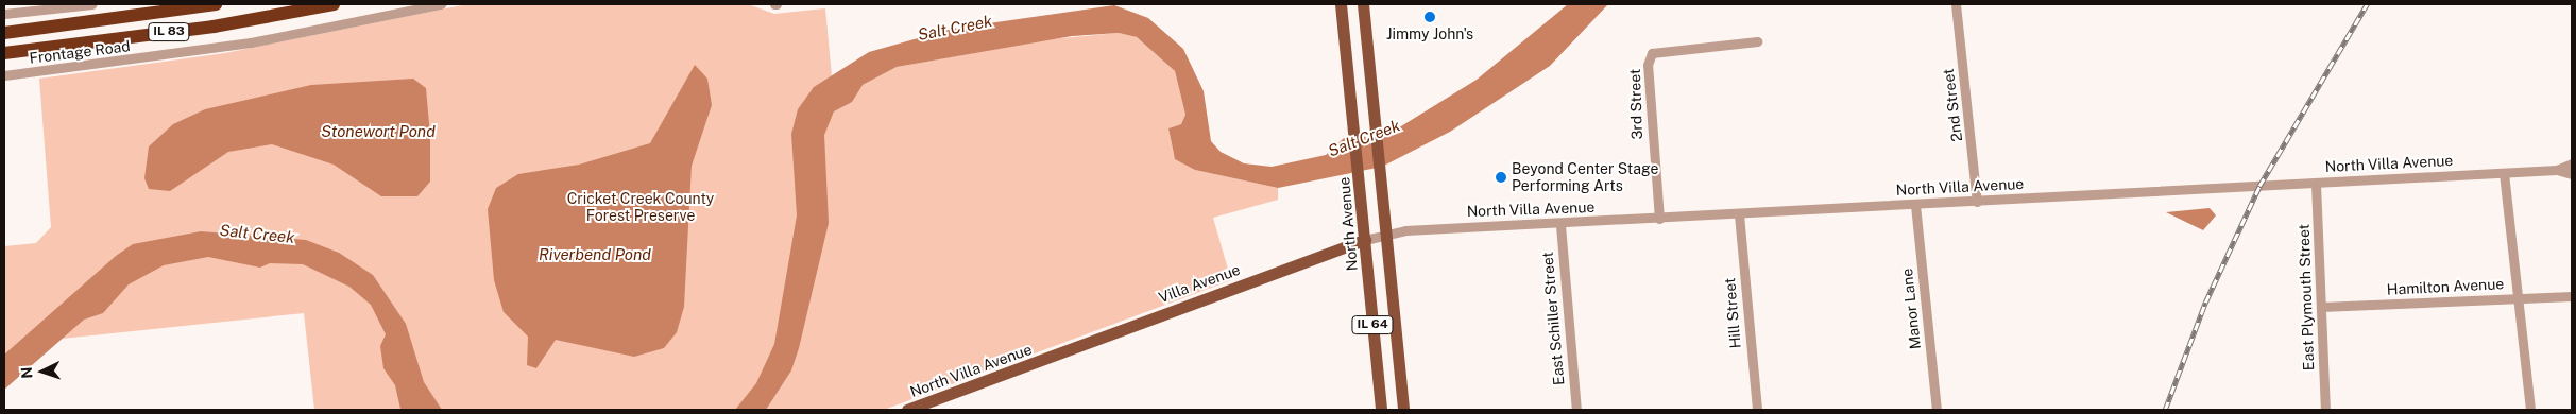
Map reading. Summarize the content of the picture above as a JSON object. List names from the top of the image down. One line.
{"streets":{"highway":["IL 83"],"main road":["North Villa Avenue","North Avenue","Villa Avenue","IL 64"],"street":["Frontage Road","3rd Street","2nd Street","Hamilton Avenue","East Plymouth Street","Manor Lane","Hill Street","East Schiller Street"]},"crossings":[["3rd Street","North Villa Avenue"],["2nd Street","North Villa Avenue"],["North Villa Avenue","North Avenue"],["North Villa Avenue","Villa Avenue"],["North Villa Avenue","East Plymouth Street"],["North Villa Avenue","Manor Lane"],["North Villa Avenue","Hill Street"],["North Villa Avenue","East Schiller Street"],["North Villa Avenue","IL 64"],["North Avenue","Villa Avenue"],["Hamilton Avenue","East Plymouth Street"]],"water":["Salt Creek","Stonewort Pond","Riverbend Pond"],"parks":["Cricket Creek County Forest Preserve"],"places":["Jimmy John's","Beyond Center Stage Performing Arts"],"north":"left"}
